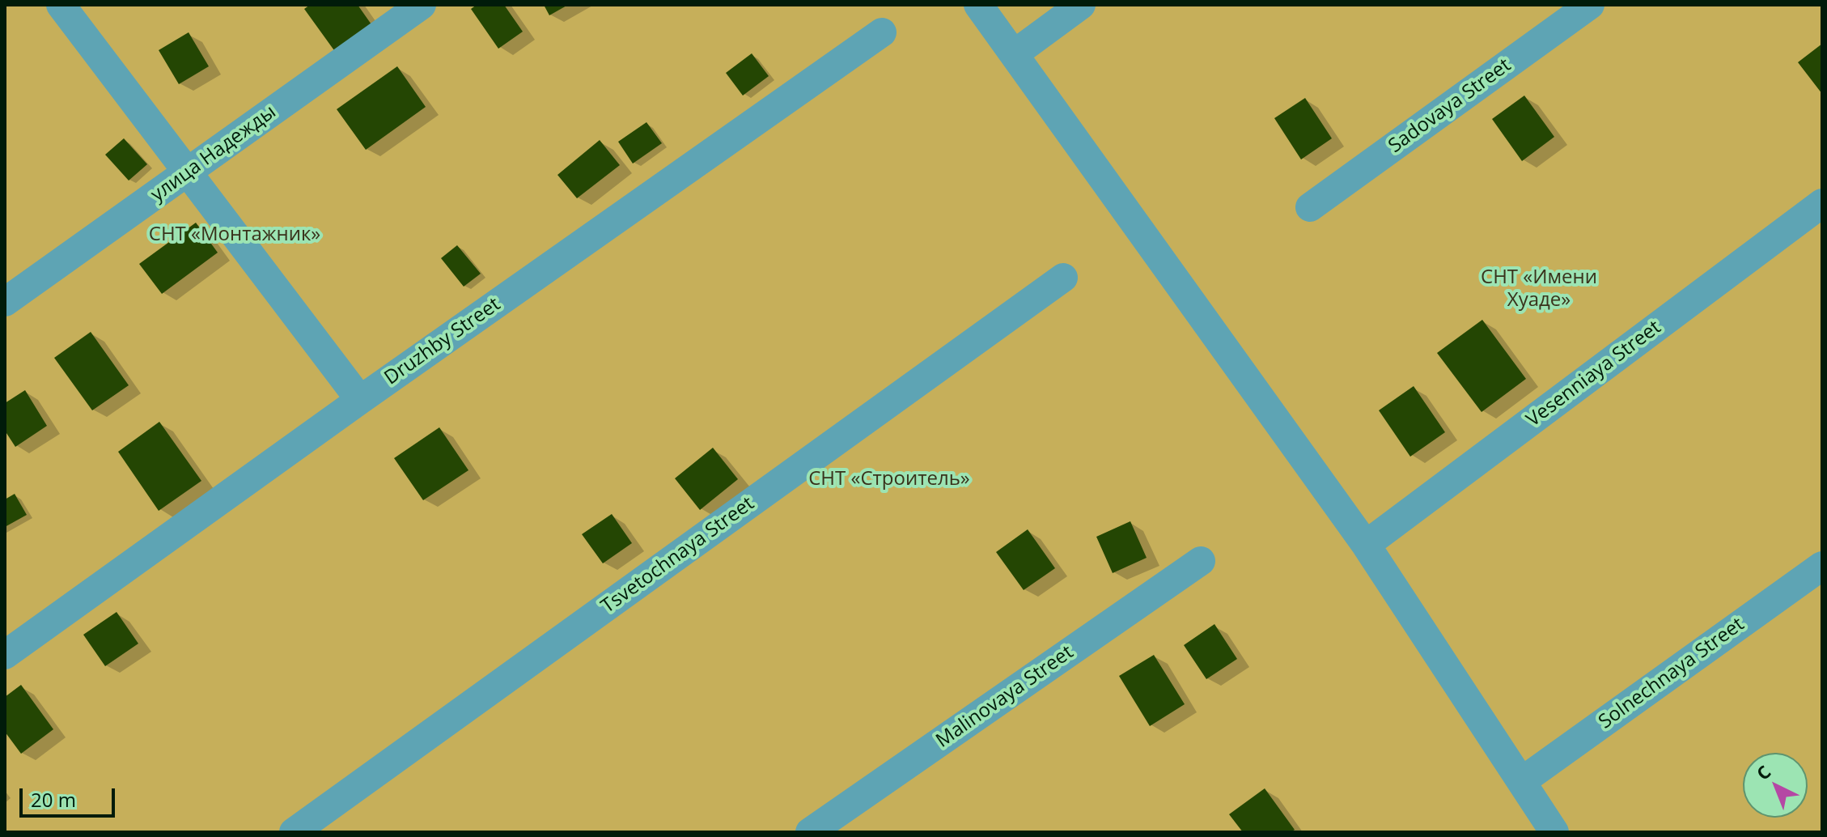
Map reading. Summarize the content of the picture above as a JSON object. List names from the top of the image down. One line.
{"streets":{"street":["Sadovaya Street","улица Надежды","Druzhby Street","Vesenniaya Street","Tsvetochnaya Street","Solnechnaya Street","Malinovaya Street"]},"parks":["СНТ «Монтажник»","СНТ «Имени Хуаде»","СНТ «Строитель»"],"scale_bar":"20 m","north":"top left"}
